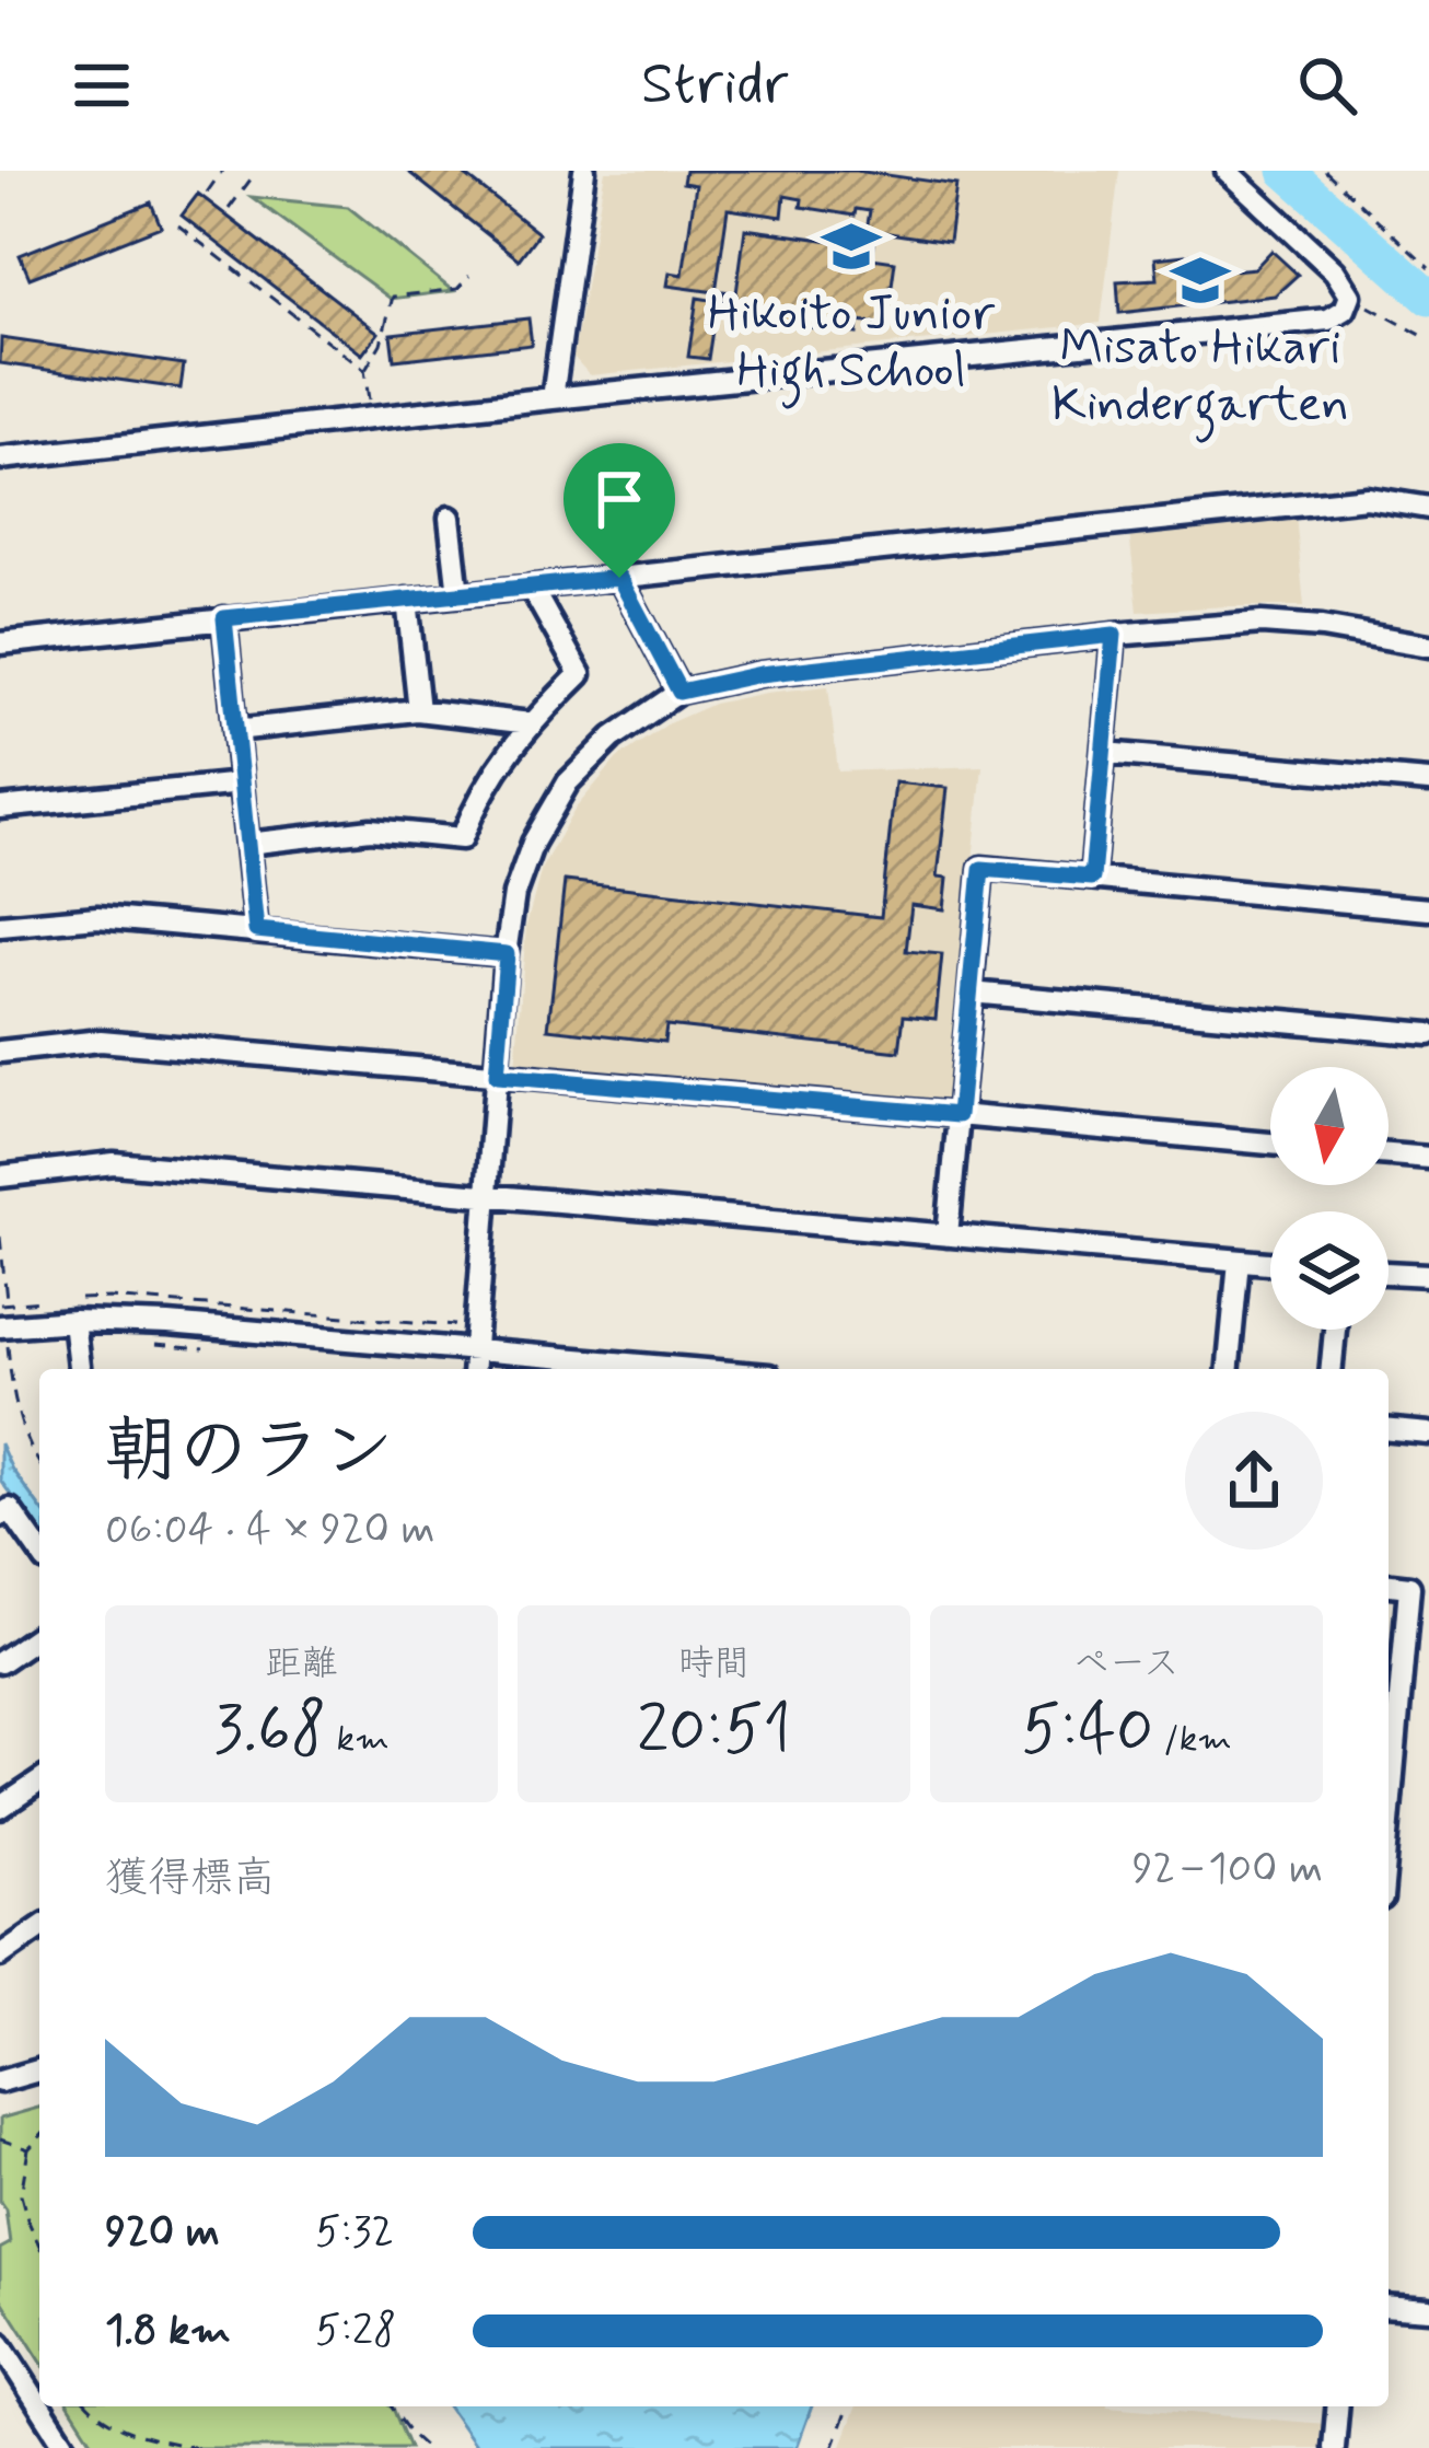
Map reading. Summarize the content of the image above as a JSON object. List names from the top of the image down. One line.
{"places":{"school or university":["Hikoito Junior High School","Misato Hikari Kindergarten"]},"north":"bottom","page":{"header":"Stridr","heading":["朝のラン","06:04 · 4 × 920 m"],"stats":[["距離","3.68 km"],["時間","20:51"],["ペース","5:40 /km"]],"chart":["獲得標高","92–100 m"],"list":[{"name":"920 m","note":"5:32"},{"name":"1.8 km","note":"5:28"}]}}
